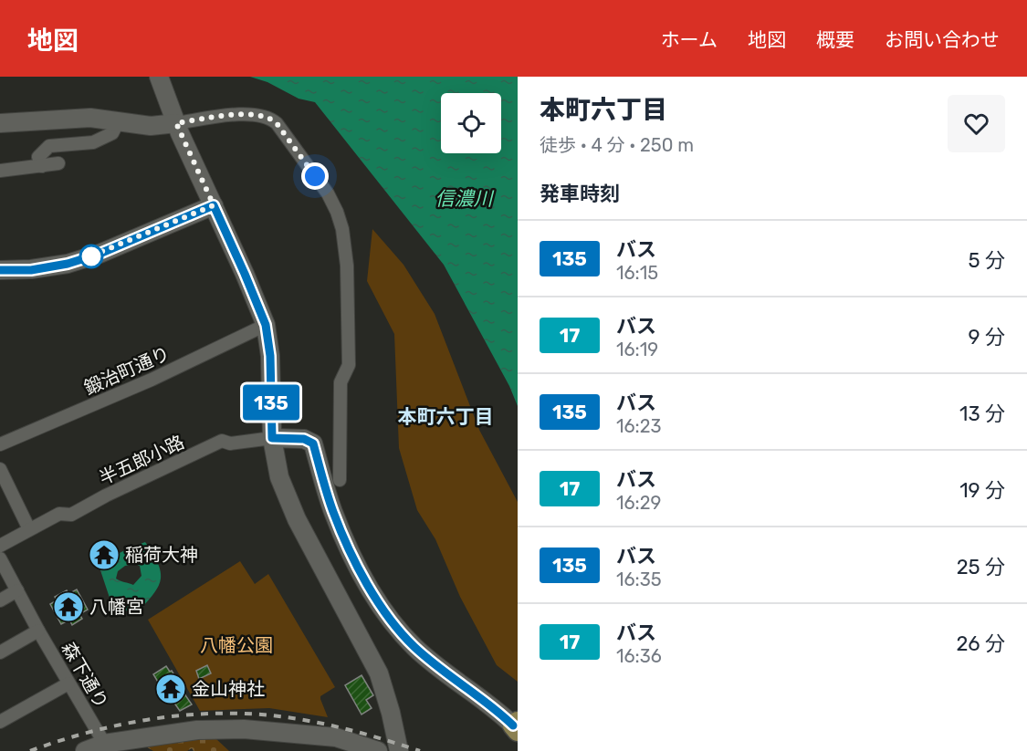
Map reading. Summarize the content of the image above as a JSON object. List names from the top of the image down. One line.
{"streets":{"street":["鍛治町通り","半五郎小路","森下通り"]},"districts":["本町六丁目"],"water":["信濃川"],"parks":["八幡公園"],"places":{"temple":["稲荷大神","八幡宮","金山神社"]},"lines":["bus line 135"],"page":{"header":"地図","nav":["ホーム","地図","概要","お問い合わせ"],"on_map":"135","heading":[["本町六丁目","徒歩 · 4 分 · 250 m"],"発車時刻"],"list":[{"mark":"135","name":"バス","note":"16:15","value":"5 分"},{"mark":"17","name":"バス","note":"16:19","value":"9 分"},{"mark":"135","name":"バス","note":"16:23","value":"13 分"},{"mark":"17","name":"バス","note":"16:29","value":"19 分"},{"mark":"135","name":"バス","note":"16:35","value":"25 分"},{"mark":"17","name":"バス","note":"16:36","value":"26 分"}]}}
